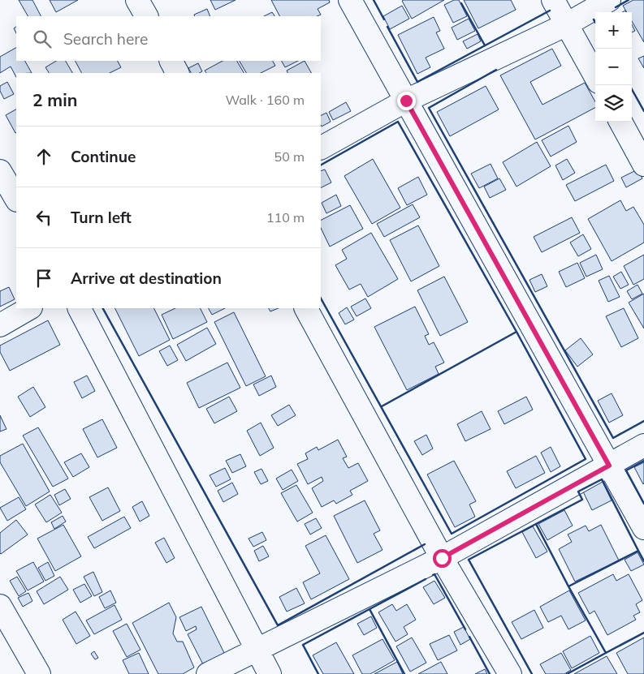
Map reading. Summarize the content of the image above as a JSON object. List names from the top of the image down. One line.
{"page":{"map_buttons":["+","−"],"search":"Search here","heading":["2 min","Walk · 160 m"],"list":[["Continue","50 m"],["Turn left","110 m"],"Arrive at destination"]}}
